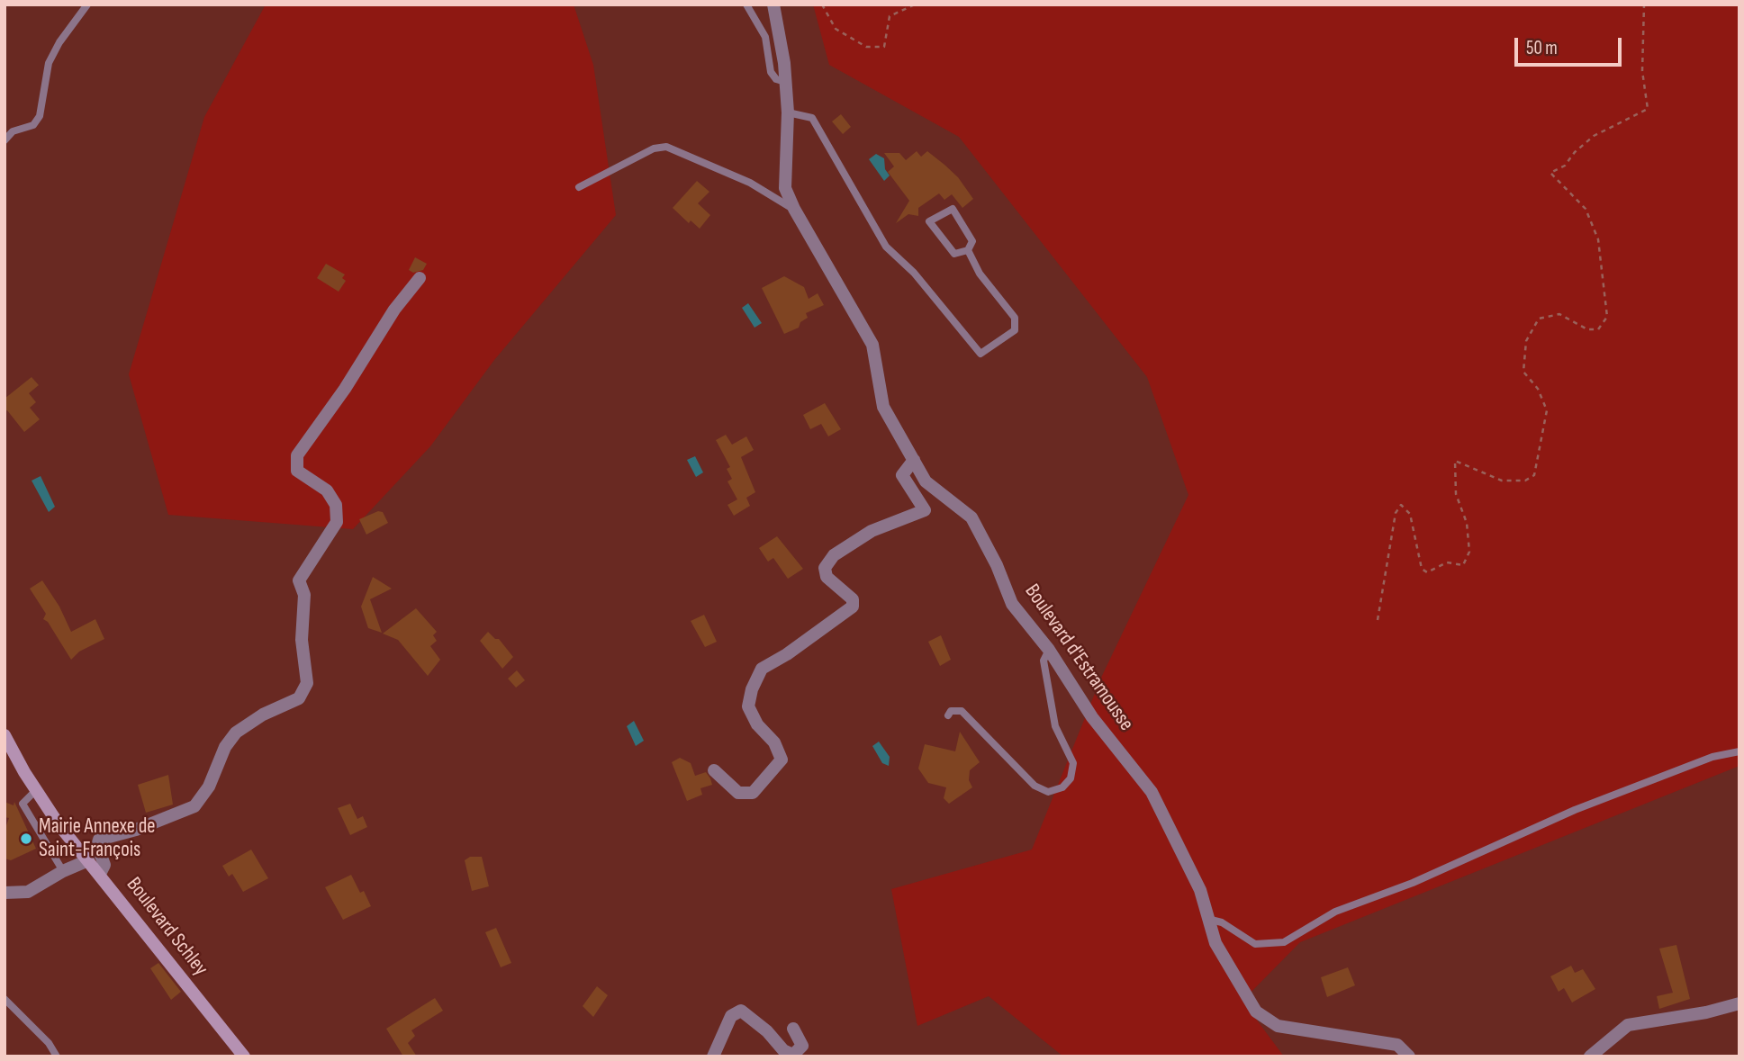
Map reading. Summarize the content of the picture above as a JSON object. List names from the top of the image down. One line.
{"streets":{"main road":["Boulevard Schley"],"street":["Boulevard d'Estramousse"]},"places":["Mairie Annexe de Saint-François"],"scale_bar":"50 m"}
